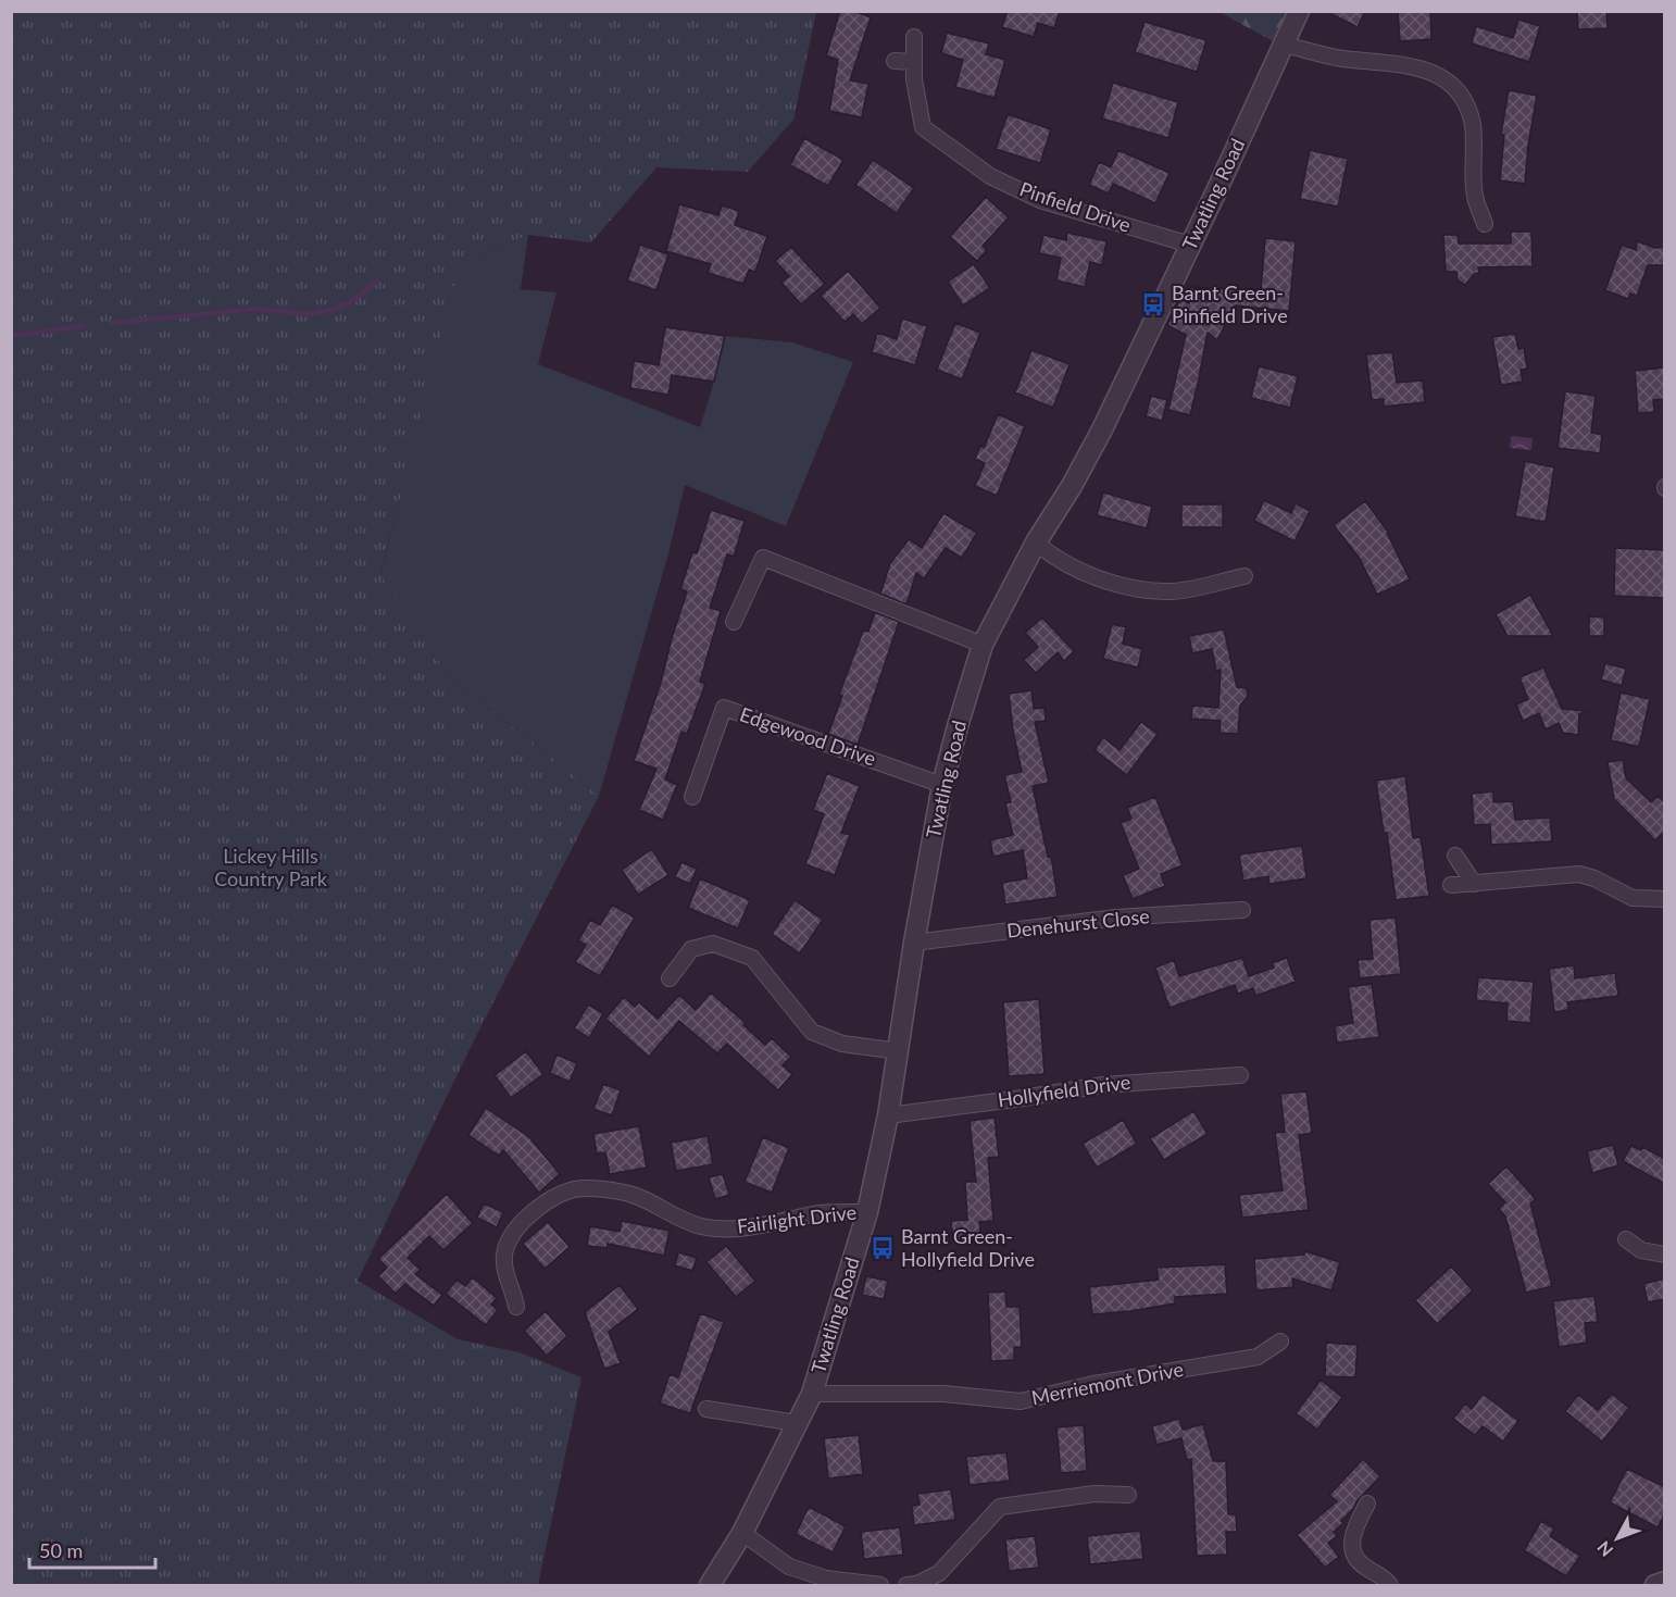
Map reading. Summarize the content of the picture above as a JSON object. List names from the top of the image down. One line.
{"streets":{"street":["Twatling Road","Pinfield Drive","Edgewood Drive","Denehurst Close","Hollyfield Drive","Fairlight Drive","Merriemont Drive"]},"crossings":[["Twatling Road","Pinfield Drive"],["Twatling Road","Edgewood Drive"],["Twatling Road","Denehurst Close"],["Twatling Road","Hollyfield Drive"],["Twatling Road","Fairlight Drive"],["Twatling Road","Merriemont Drive"]],"parks":["Lickey Hills Country Park"],"places":{"bus stop":["Barnt Green- Pinfield Drive","Barnt Green- Hollyfield Drive"]},"scale_bar":"50 m","north":"bottom left"}
